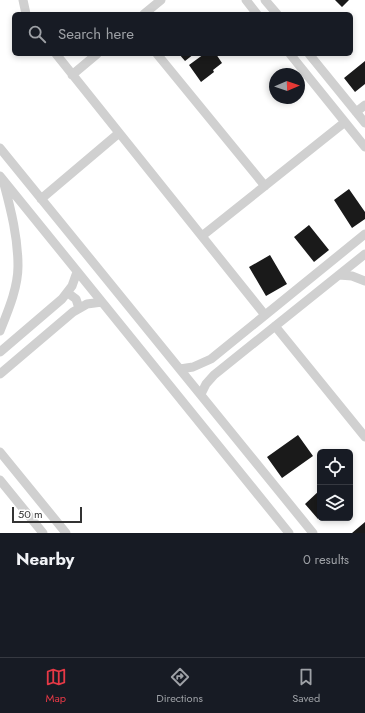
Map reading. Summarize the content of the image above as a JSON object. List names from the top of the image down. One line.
{"scale_bar":"50 m","north":"right","page":{"search":"Search here","scale":"50 m","heading":["Nearby","0 results"],"nav":["Map","Directions","Saved"]}}
